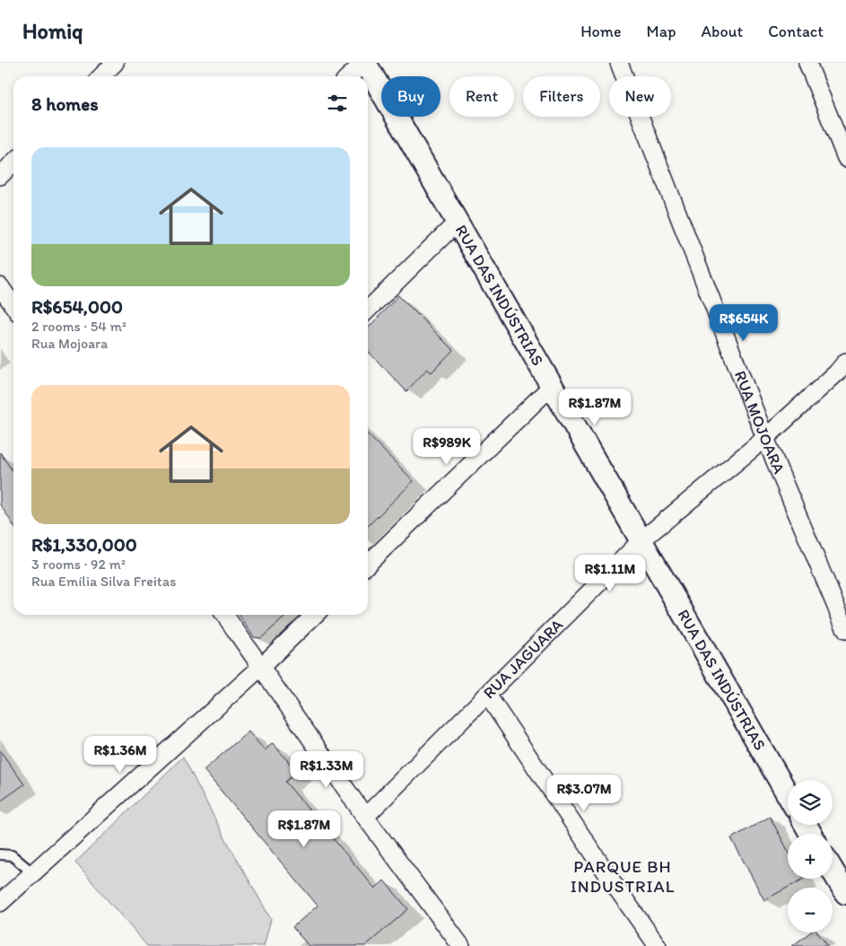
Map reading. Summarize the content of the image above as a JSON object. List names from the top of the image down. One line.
{"streets":{"street":["RUA DAS INDÚSTRIAS","RUA MOJOARA","RUA JAGUARA"]},"crossings":[["RUA DAS INDÚSTRIAS","RUA JAGUARA"],["RUA MOJOARA","RUA JAGUARA"]],"districts":["PARQUE BH INDUSTRIAL"],"page":{"header":"Homiq","nav":["Home","Map","About","Contact"],"chip":["Buy","Rent","Filters","New"],"heading":"8 homes","list":[{"name":"R$654,000","note":"2 rooms · 54 m² · Rua Mojoara"},{"name":"R$1,330,000","note":"3 rooms · 92 m² · Rua Emília Silva Freitas"}],"price":["R$654K","R$1.87M","R$989K","R$1.11M","R$1.36M","R$1.33M","R$3.07M","R$1.87M"],"map_buttons":["+","−"]}}
